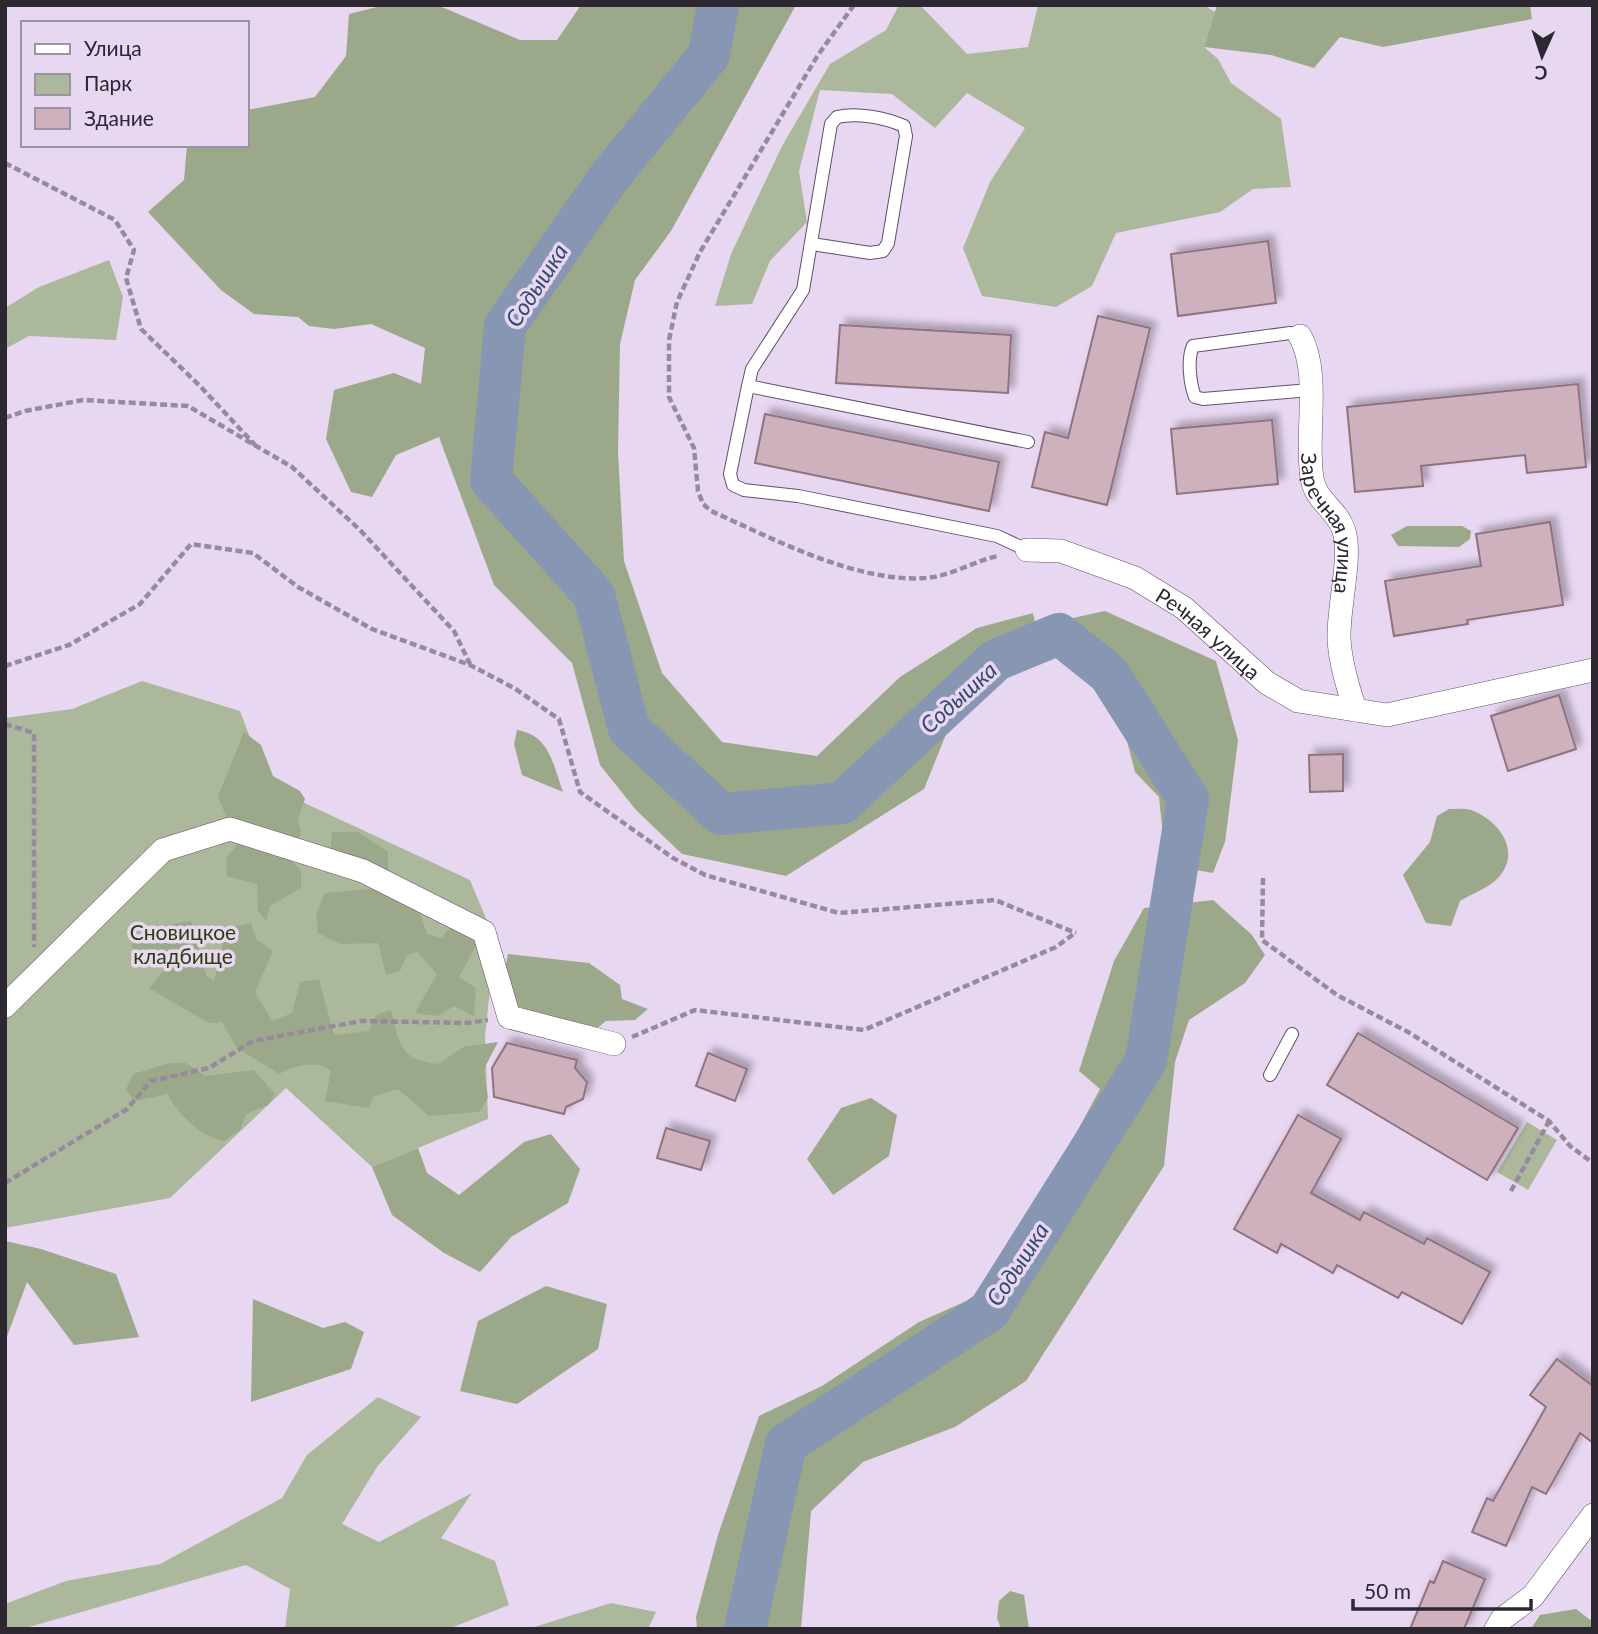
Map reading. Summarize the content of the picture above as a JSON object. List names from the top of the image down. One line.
{"streets":{"street":["Заречная улица","Речная улица"]},"crossings":[["Заречная улица","Речная улица"]],"water":["Содышка"],"parks":["Сновицкое кладбище"],"legend":["Улица","Парк","Здание"],"scale_bar":"50 m","north":"bottom"}
